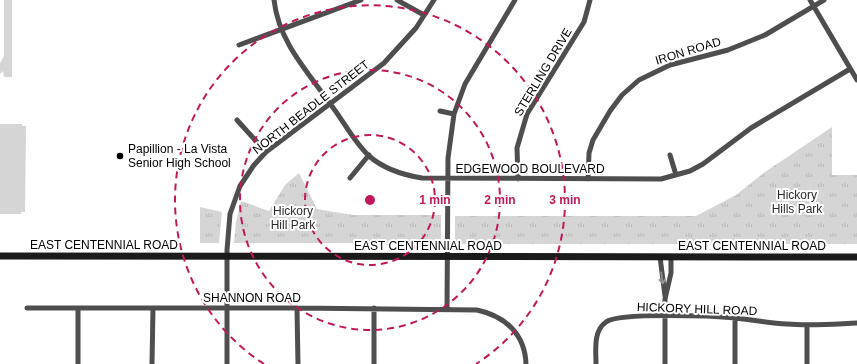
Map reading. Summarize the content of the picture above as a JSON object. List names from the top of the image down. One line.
{"streets":{"street":["IRON ROAD","STERLING DRIVE","NORTH BEADLE STREET","EDGEWOOD BOULEVARD","EAST CENTENNIAL ROAD","SHANNON ROAD","HICKORY HILL ROAD"]},"crossings":[["IRON ROAD","EDGEWOOD BOULEVARD"],["STERLING DRIVE","EDGEWOOD BOULEVARD"],["NORTH BEADLE STREET","EDGEWOOD BOULEVARD"],["NORTH BEADLE STREET","EAST CENTENNIAL ROAD"],["NORTH BEADLE STREET","SHANNON ROAD"]],"parks":["Hickory Hills Park","Hickory Hill Park"],"places":["Papillion - La Vista Senior High School"],"rings":["1 min","2 min","3 min"]}
